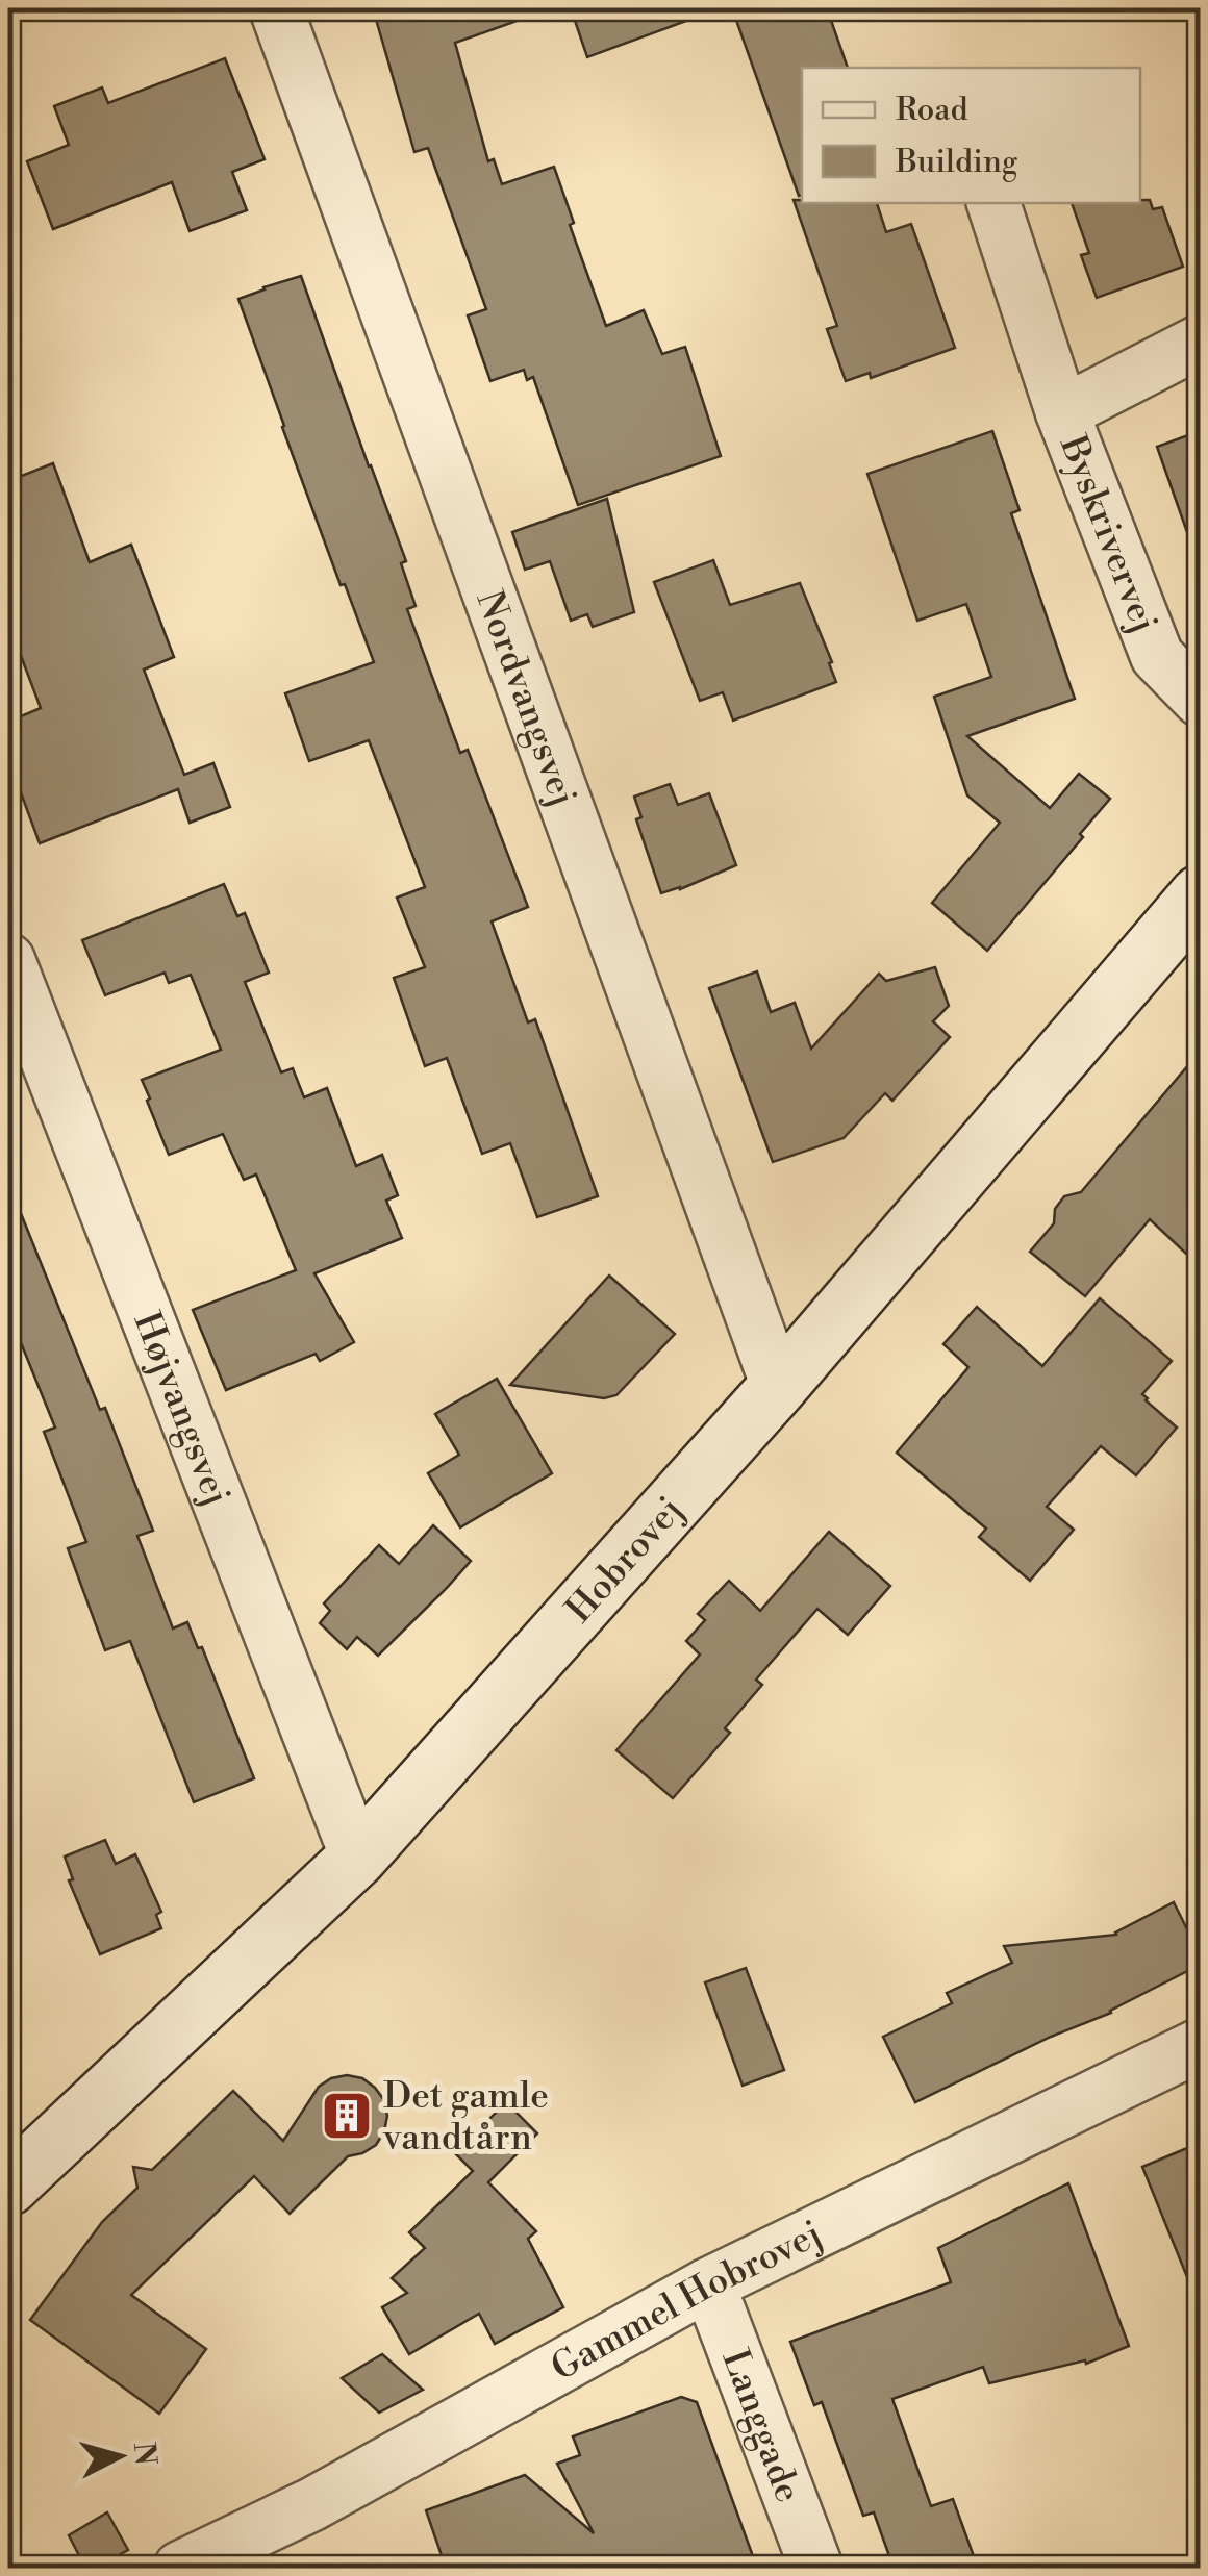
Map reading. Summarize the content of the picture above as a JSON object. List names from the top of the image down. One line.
{"streets":{"street":["Byskrivervej","Nordvangsvej","Højvangsvej","Hobrovej","Gammel Hobrovej","Langgade"]},"crossings":[["Nordvangsvej","Hobrovej"],["Højvangsvej","Hobrovej"],["Gammel Hobrovej","Langgade"]],"places":{"building":["Det gamle vandtårn"]},"legend":["Road","Building"],"north":"right"}
